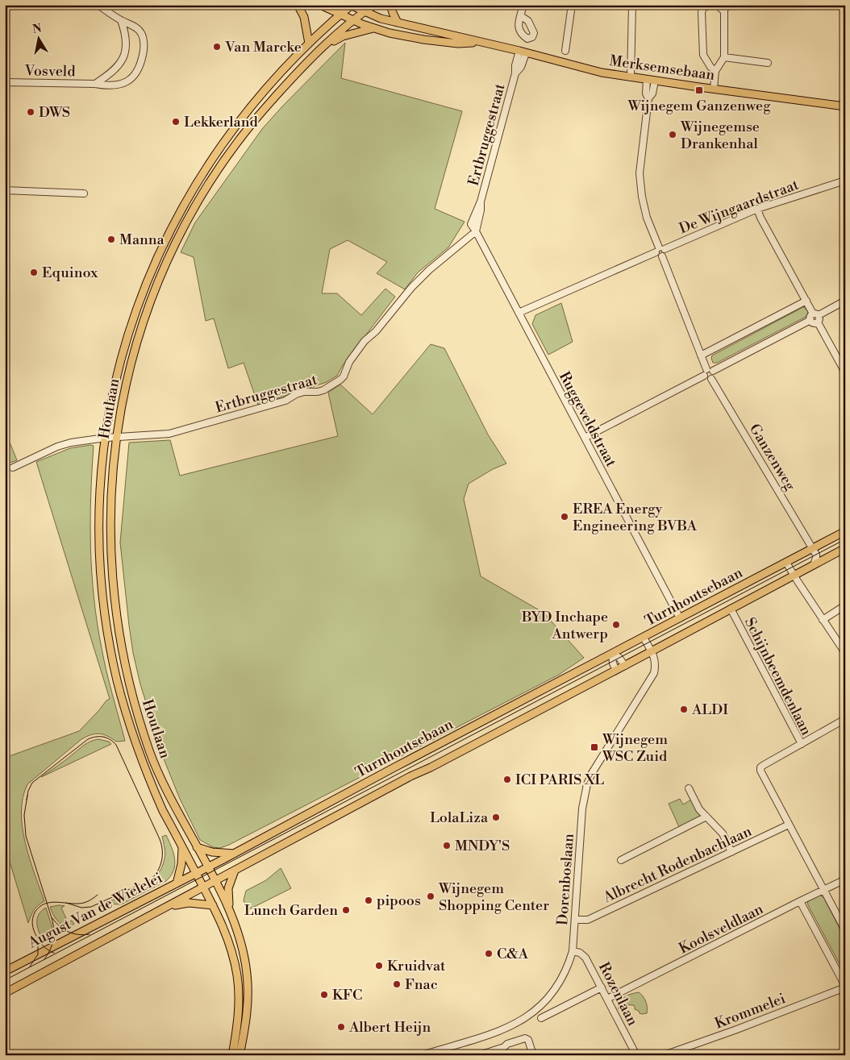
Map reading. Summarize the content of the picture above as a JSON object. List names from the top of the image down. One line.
{"streets":{"main road":["Merksemsebaan","Houtlaan","Turnhoutsebaan","August Van de Wielelei"],"street":["Vosveld","Ertbruggestraat","De Wijngaardstraat","Ruggeveldstraat","Ganzenweg","Schijnbeemdenlaan","Albrecht Rodenbachlaan","Dorenboslaan","Koolsveldlaan","Rozenlaan","Krommelei"]},"crossings":[["Merksemsebaan","Ertbruggestraat"],["Merksemsebaan","Houtlaan"],["Ertbruggestraat","Houtlaan"],["Ertbruggestraat","Ruggeveldstraat"],["De Wijngaardstraat","Ruggeveldstraat"],["Houtlaan","Turnhoutsebaan"],["Houtlaan","August Van de Wielelei"],["Ruggeveldstraat","Turnhoutsebaan"],["Ganzenweg","Turnhoutsebaan"],["Turnhoutsebaan","Schijnbeemdenlaan"],["Turnhoutsebaan","Dorenboslaan"],["Turnhoutsebaan","August Van de Wielelei"],["Schijnbeemdenlaan","Albrecht Rodenbachlaan"],["Schijnbeemdenlaan","Koolsveldlaan"],["Albrecht Rodenbachlaan","Dorenboslaan"],["Dorenboslaan","Rozenlaan"],["Koolsveldlaan","Rozenlaan"]],"places":{"other":["Van Marcke","DWS","Lekkerland","Wijnegemse Drankenhal","Manna","Equinox","EREA Energy Engineering BVBA","BYD Inchape Antwerp","ALDI","ICI PARIS XL","LolaLiza","MNDY'S","Wijnegem Shopping Center","pipoos","Lunch Garden","C&A","Kruidvat","Fnac","KFC","Albert Heijn"],"transit":["Wijnegem Ganzenweg","Wijnegem WSC Zuid"]},"north":"top"}
